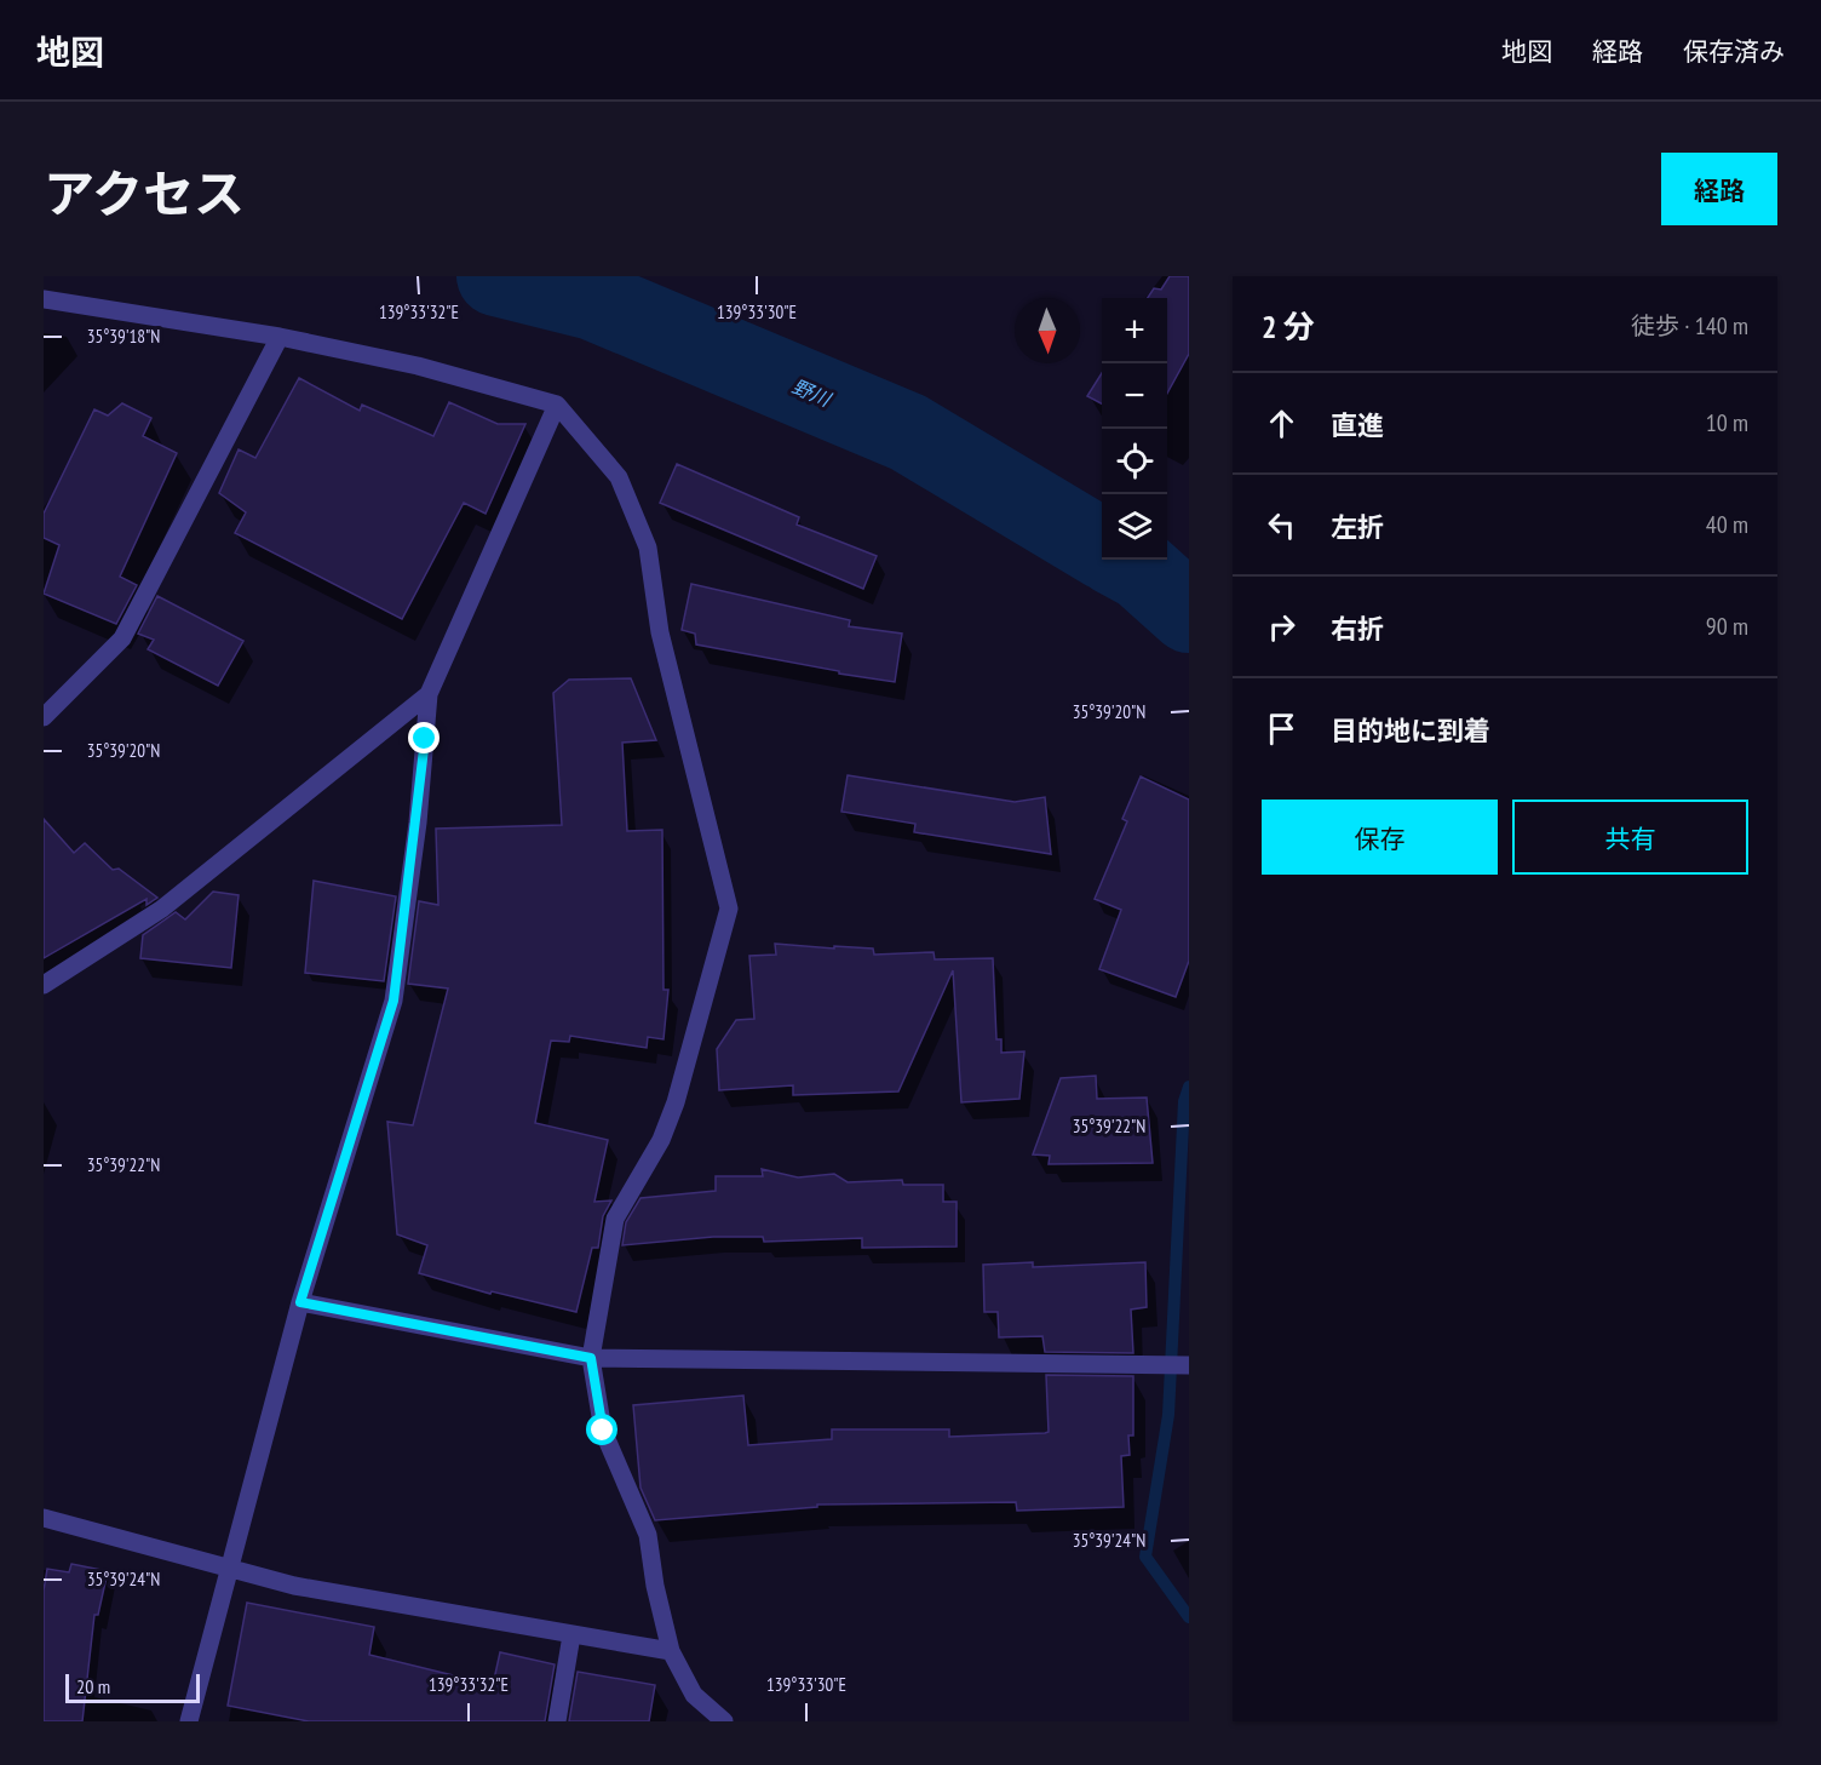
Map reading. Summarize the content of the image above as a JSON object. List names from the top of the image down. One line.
{"water":["野川"],"scale_bar":"20 m","north":"bottom","page":{"header":"地図","nav":["地図","経路","保存済み"],"title":"アクセス","buttons":["経路",["保存","共有"]],"heading":["2 分","徒歩 · 140 m"],"map_buttons":["+","−"],"list":[["直進","10 m"],["左折","40 m"],["右折","90 m"],"目的地に到着"],"scale":"20 m"},"coordinates":["139°33'32\"E","139°33'30\"E","35°39'18\"N","35°39'20\"N","35°39'22\"N","35°39'24\"N"]}
